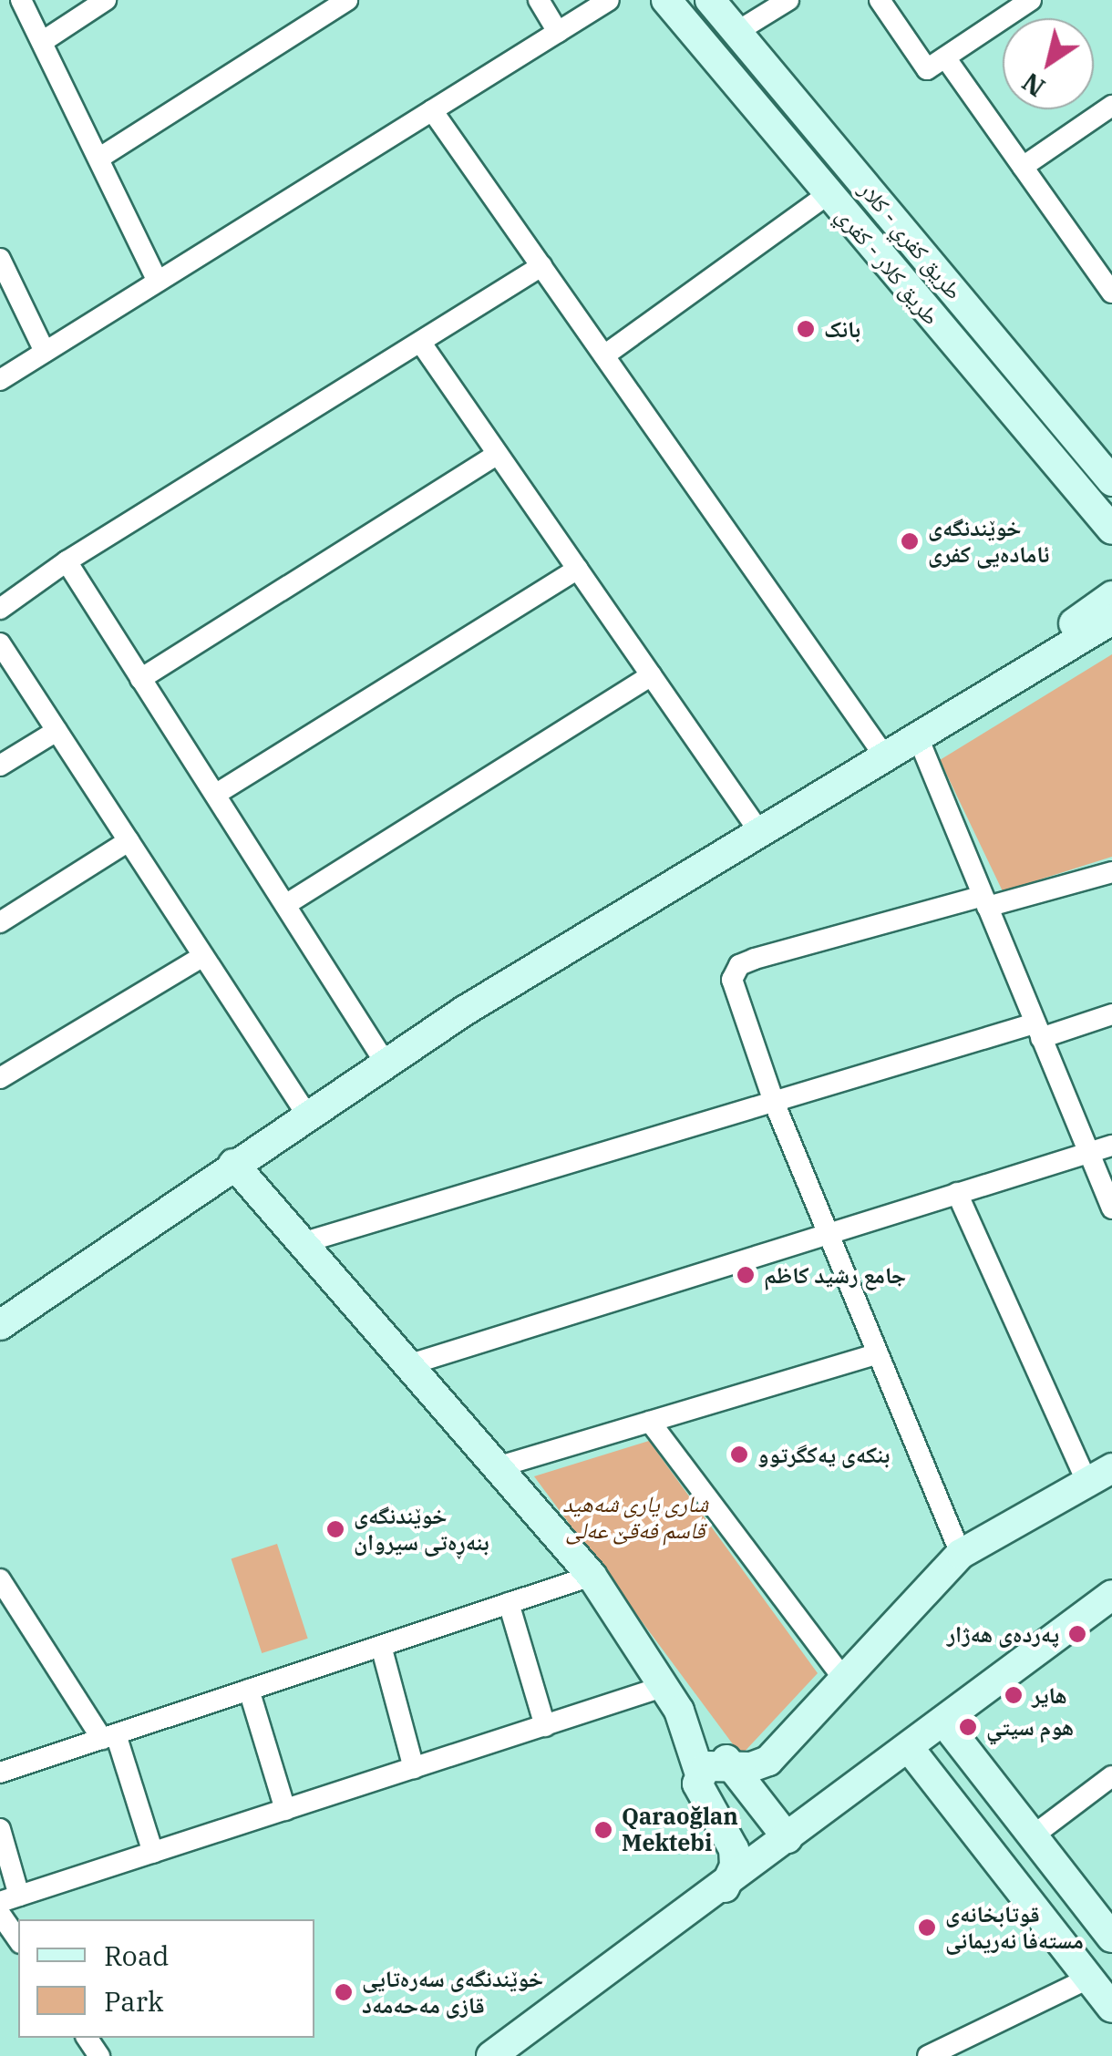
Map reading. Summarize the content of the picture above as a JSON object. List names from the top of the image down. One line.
{"streets":{"street":["طريق كفري - كلار","طريق كلار - كفري"]},"parks":["شاری یاری شەهید قاسم فەقێ عەلی"],"places":["بانک","خوێندنگەی ئامادەیی کفری","جامع رشيد كاظم","بنکەی یەکگرتوو","خوێندنگەی بنەڕەتی سیروان","پەردەى ھەژار","هاير","هوم سيتي","Qaraoğlan Mektebi","قوتابخانەی مستەفا نەریمانی","خوێندنگەی سەرەتایی قازی مەحەمەد"],"legend":["Road","Park"],"north":"bottom left"}
